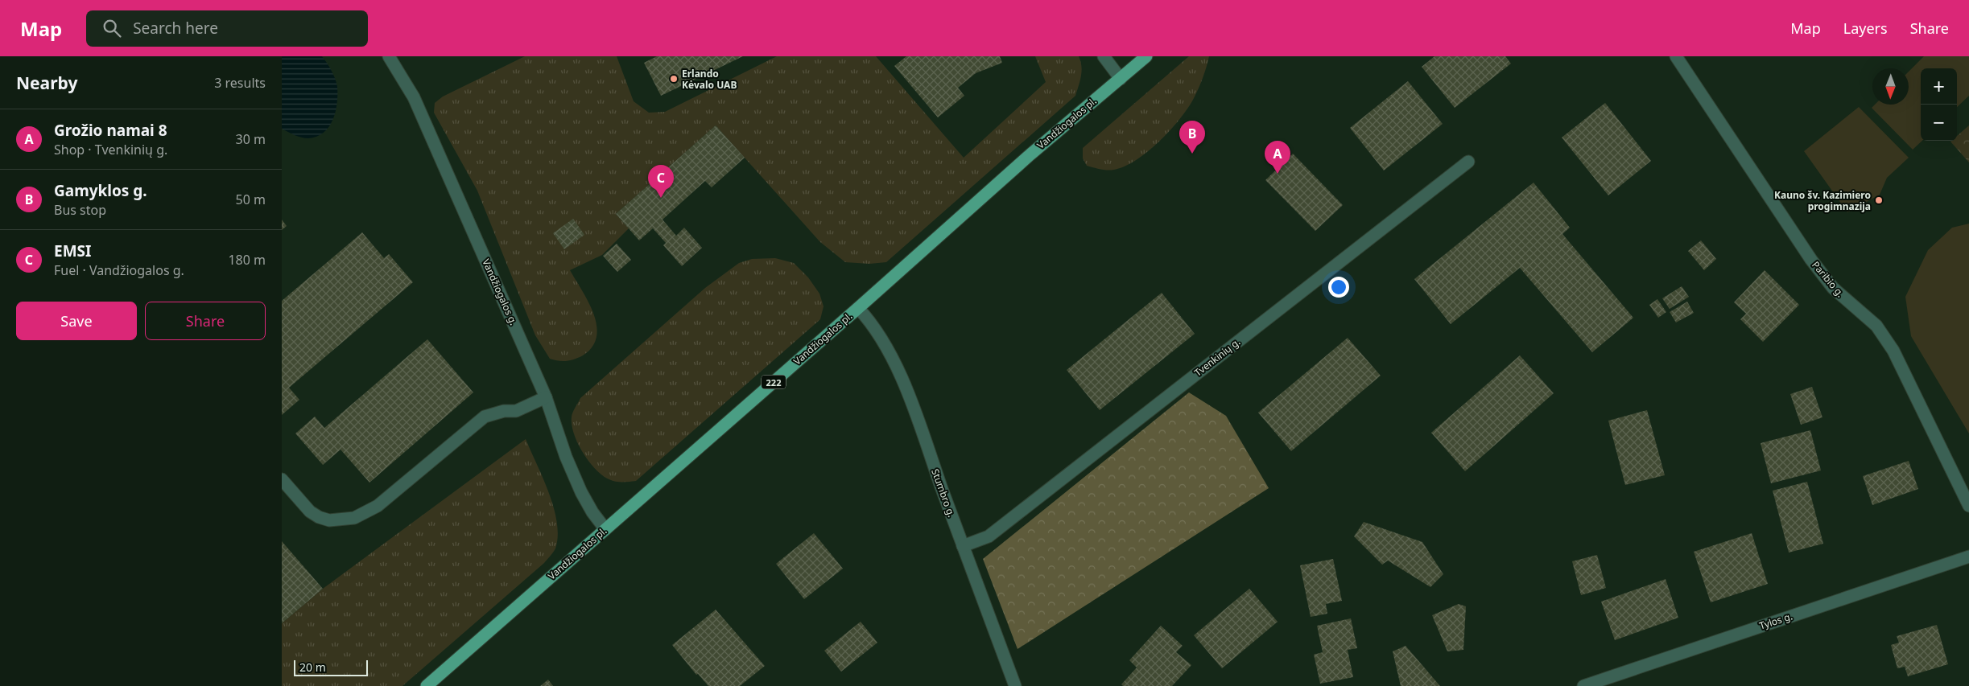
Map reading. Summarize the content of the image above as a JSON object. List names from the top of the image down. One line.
{"streets":{"main road":["Vandžiogalos pl.","222"],"street":["Paribio g.","Vandžiogalos g.","Tvenkinių g.","Stumbro g.","Tylos g."]},"crossings":[["Vandžiogalos pl.","Vandžiogalos g."],["Vandžiogalos pl.","Stumbro g."],["Tvenkinių g.","Stumbro g."]],"places":["Erlando Kėvalo UAB","Kauno šv. Kazimiero progimnazija"],"scale_bar":"20 m","north":"bottom","page":{"header":"Map","search":"Search here","nav":["Map","Layers","Share"],"heading":["Nearby","3 results"],"map_buttons":["+","−"],"list":[{"mark":"A","name":"Grožio namai 8","note":"Shop · Tvenkinių g.","value":"30 m"},{"mark":"B","name":"Gamyklos g.","note":"Bus stop","value":"50 m"},{"mark":"C","name":"EMSI","note":"Fuel · Vandžiogalos g.","value":"180 m"}],"pins":["B","A","C"],"buttons":["Save","Share"],"scale":"20 m"}}
